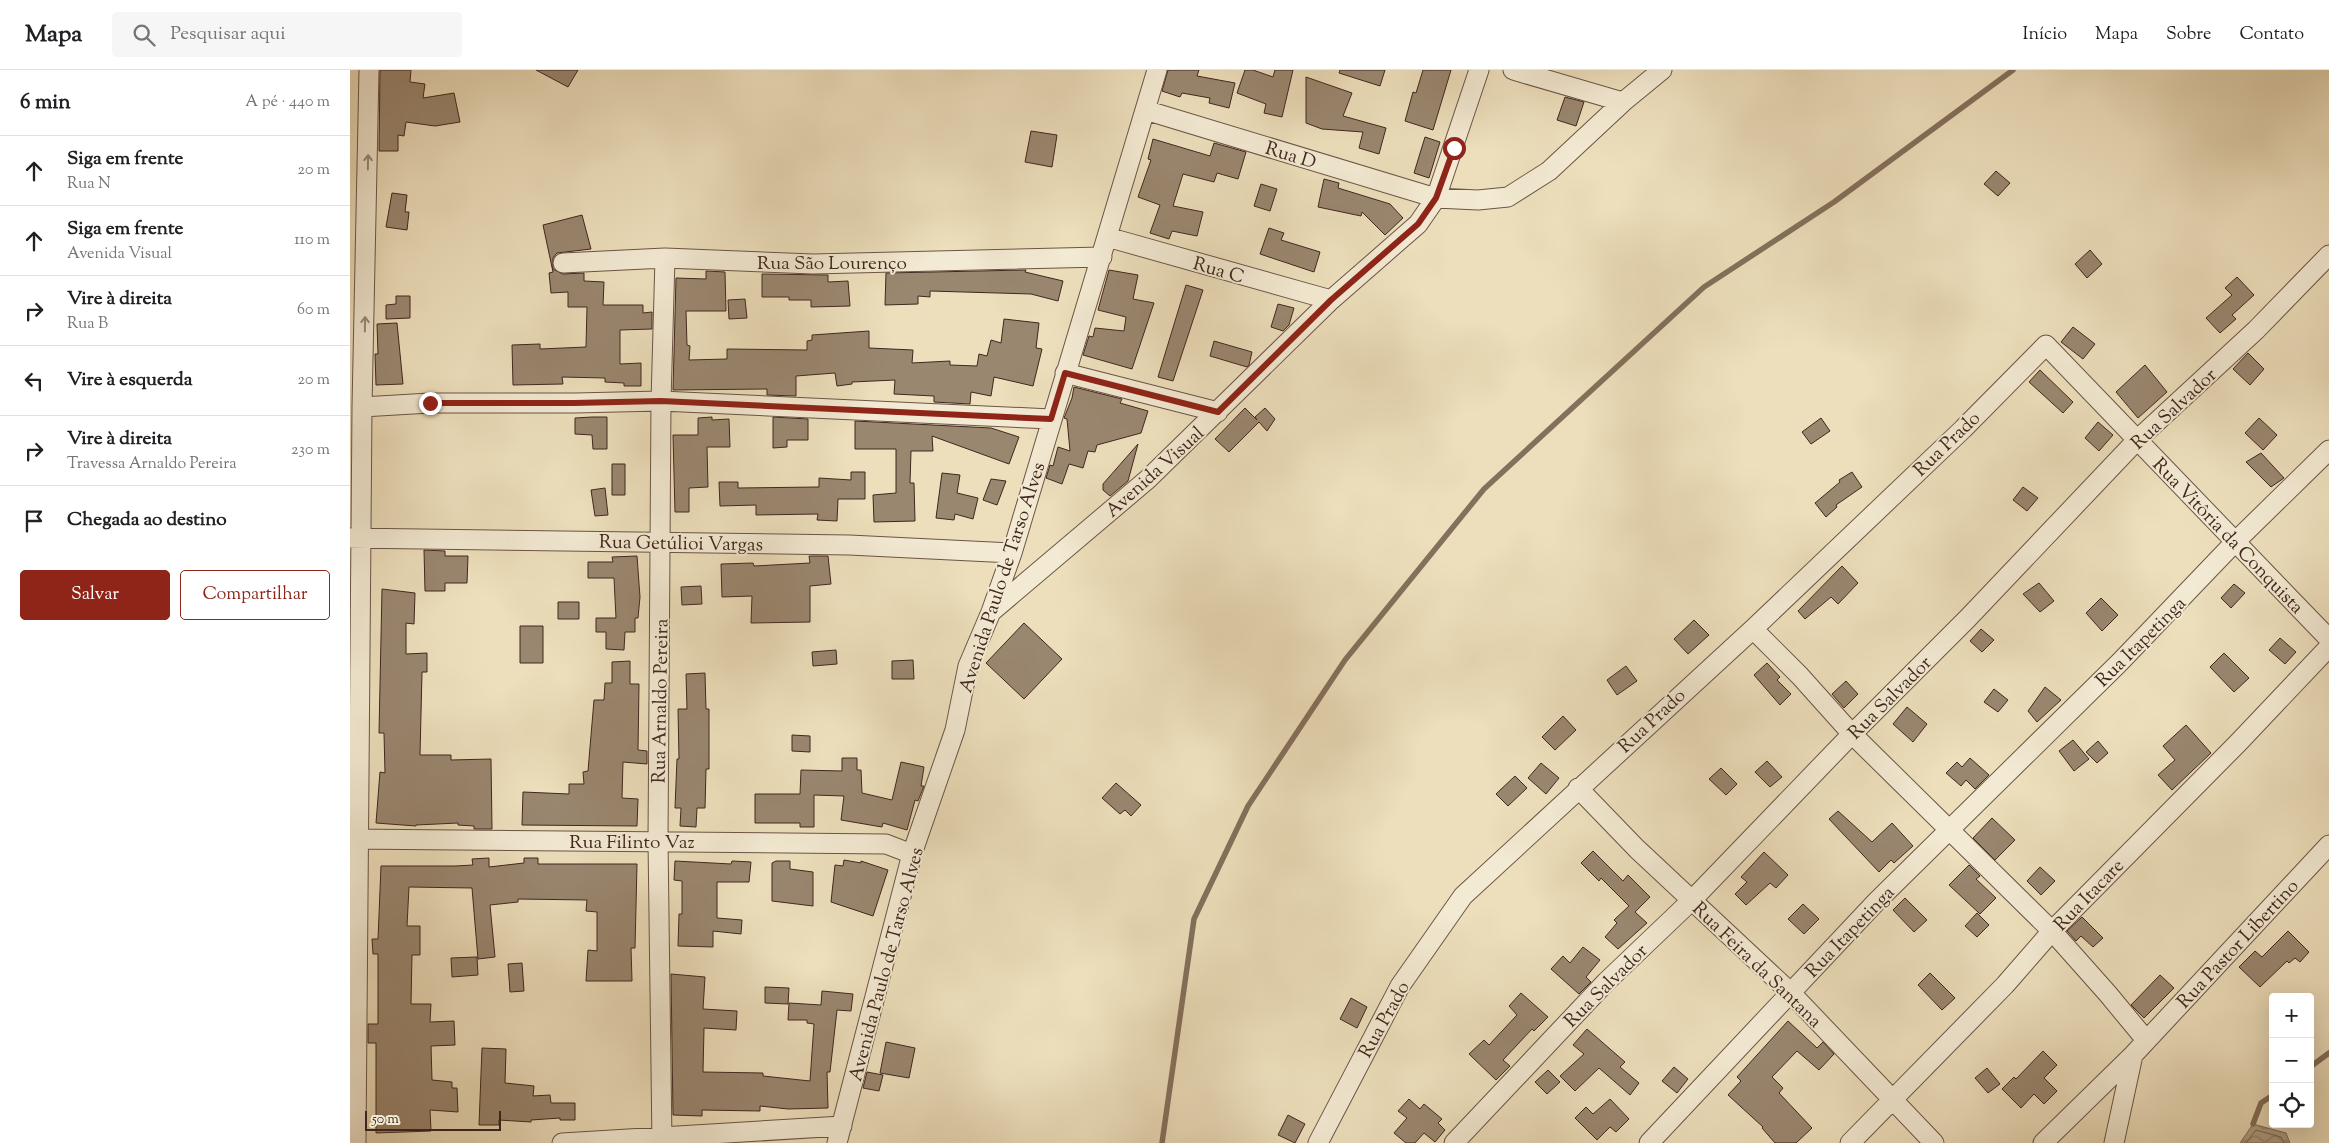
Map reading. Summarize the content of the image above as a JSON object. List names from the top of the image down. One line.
{"streets":{"street":["Rua D","Rua São Lourenço","Rua C","Rua Salvador","Rua Prado","Avenida Visual","Rua Vitôria da Conquista","Rua Getúlioi Vargas","Avenida Paulo de Tarso Alves","Rua Itapetinga","Rua Arnaldo Pereira","Rua Filinto Vaz","Rua Itacare","Rua Pastor Libertino","Rua Feira da Santana"]},"crossings":[["Rua D","Avenida Visual"],["Rua D","Avenida Paulo de Tarso Alves"],["Rua São Lourenço","Avenida Paulo de Tarso Alves"],["Rua São Lourenço","Rua Arnaldo Pereira"],["Rua C","Avenida Visual"],["Rua C","Avenida Paulo de Tarso Alves"],["Rua Salvador","Rua Vitôria da Conquista"],["Rua Salvador","Rua Feira da Santana"],["Rua Prado","Rua Vitôria da Conquista"],["Rua Prado","Rua Feira da Santana"],["Avenida Visual","Avenida Paulo de Tarso Alves"],["Rua Vitôria da Conquista","Rua Itapetinga"],["Rua Getúlioi Vargas","Avenida Paulo de Tarso Alves"],["Rua Getúlioi Vargas","Rua Arnaldo Pereira"],["Avenida Paulo de Tarso Alves","Rua Filinto Vaz"],["Rua Itapetinga","Rua Feira da Santana"],["Rua Arnaldo Pereira","Rua Filinto Vaz"],["Rua Itacare","Rua Feira da Santana"]],"scale_bar":"50 m","page":{"header":"Mapa","search":"Pesquisar aqui","nav":["Início","Mapa","Sobre","Contato"],"heading":["6 min","A pé · 440 m"],"list":[["Siga em frente","Rua N","20 m"],["Siga em frente","Avenida Visual","110 m"],["Vire à direita","Rua B","60 m"],["Vire à esquerda","20 m"],["Vire à direita","Travessa Arnaldo Pereira","230 m"],"Chegada ao destino"],"buttons":["Salvar","Compartilhar"],"map_buttons":["+","−"],"scale":"50 m"}}
